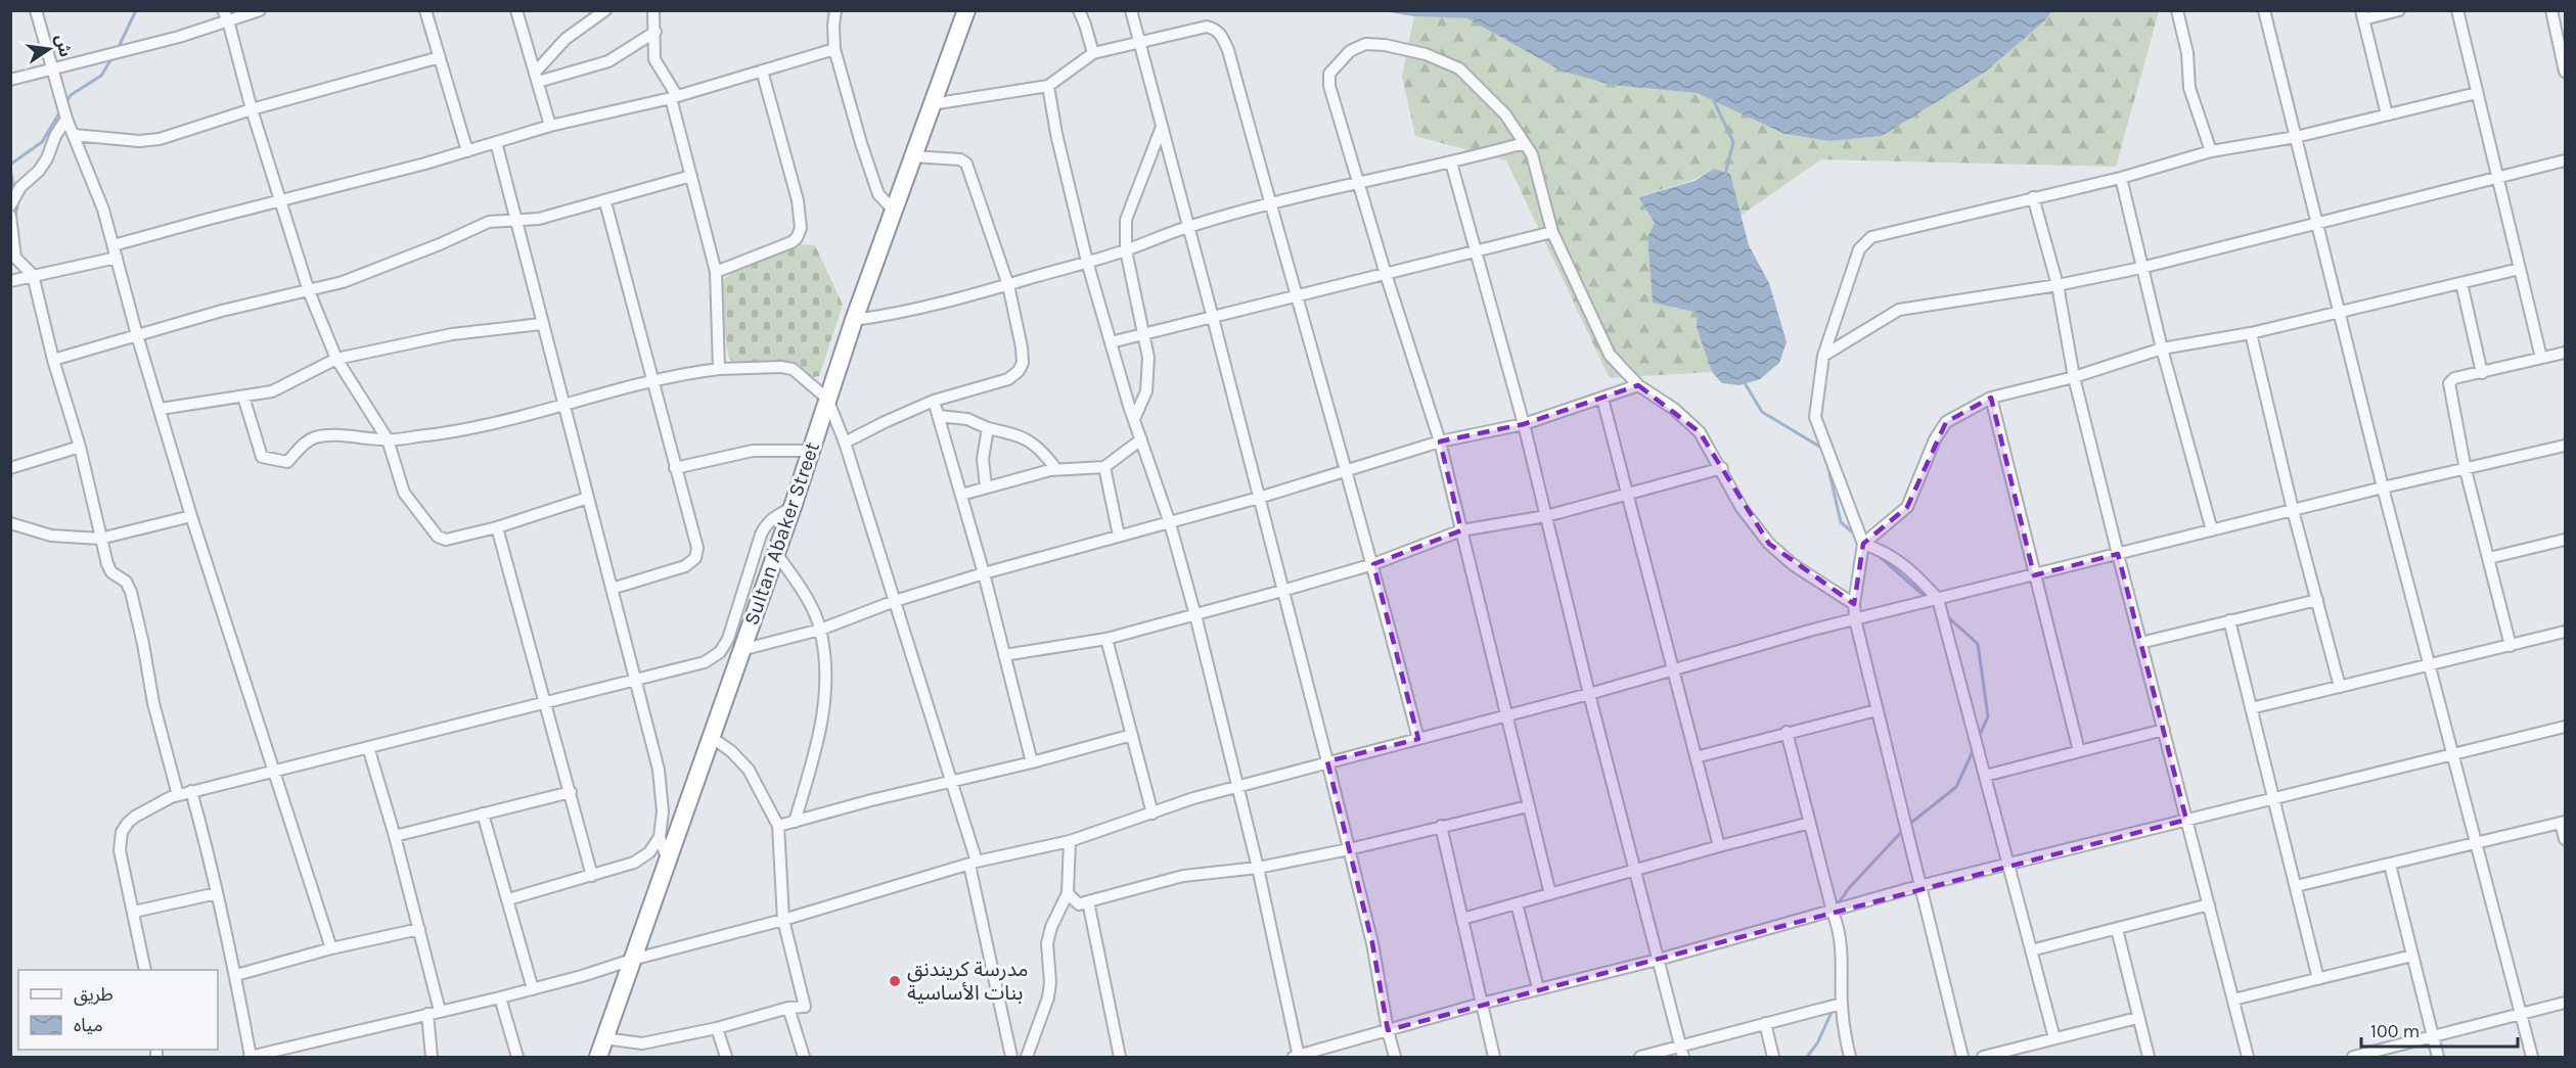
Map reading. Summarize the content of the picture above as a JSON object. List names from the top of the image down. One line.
{"streets":{"highway":["Sultan Abaker Street"]},"places":["مدرسة كريندنق بنات الأساسية"],"legend":["طريق","مياه"],"scale_bar":"100 m","north":"right"}
